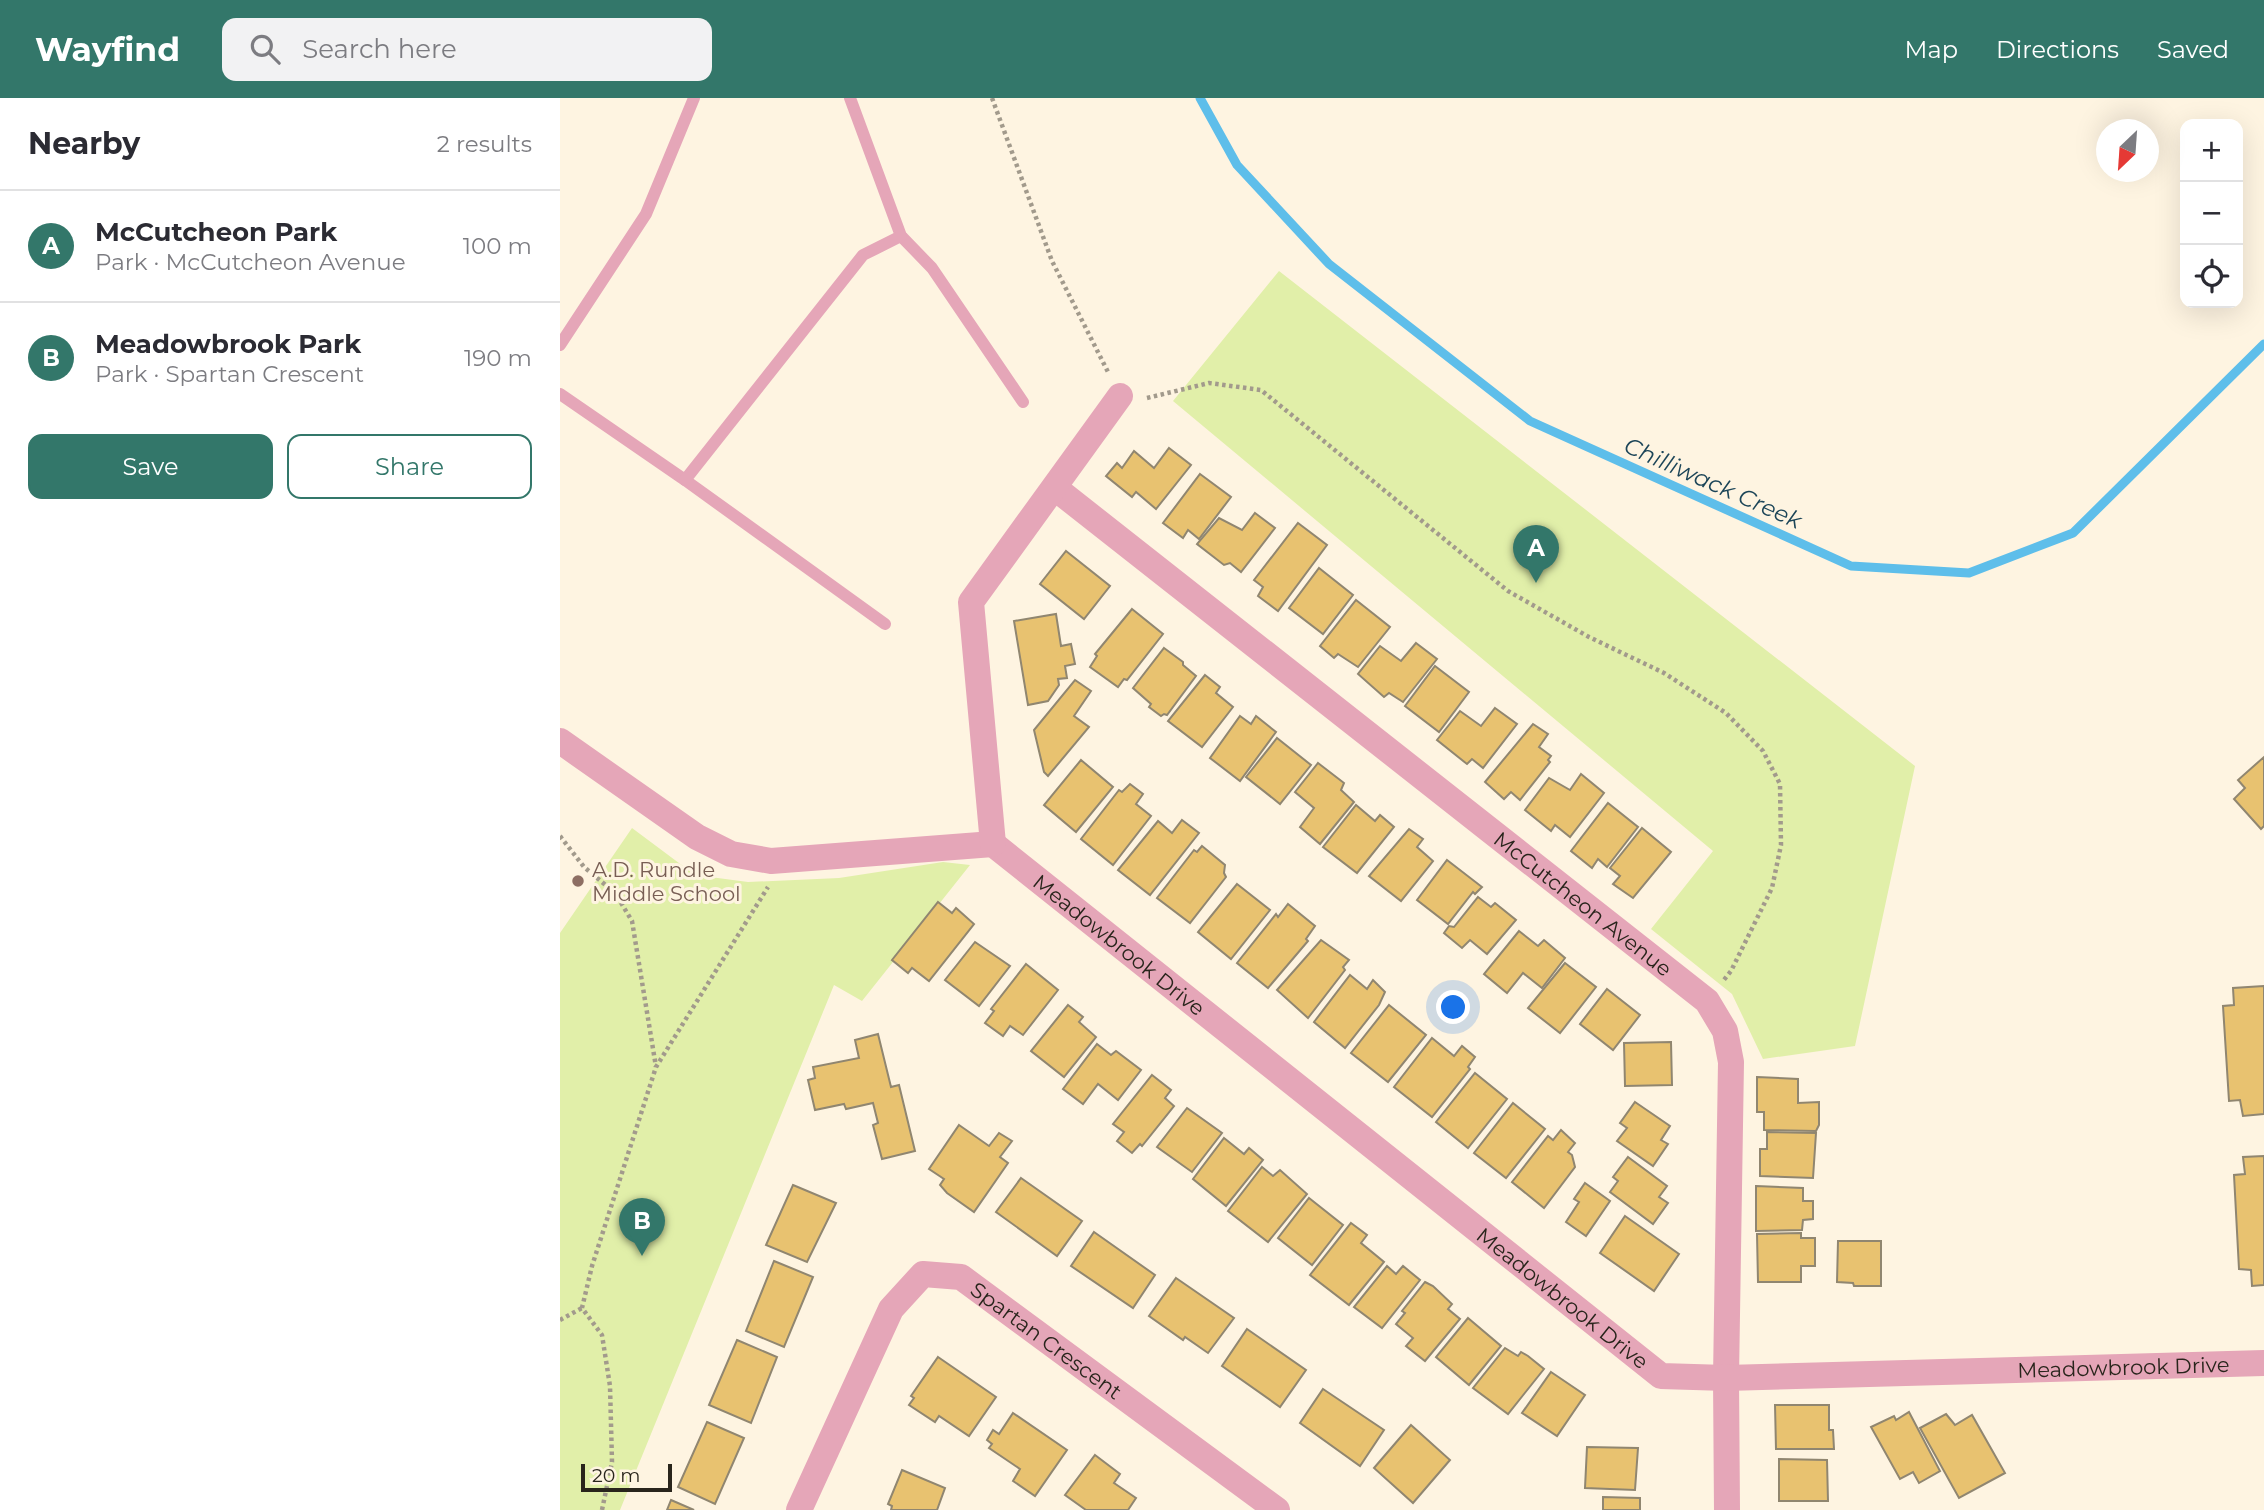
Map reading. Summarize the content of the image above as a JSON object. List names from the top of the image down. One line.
{"streets":{"street":["McCutcheon Avenue","Meadowbrook Drive","Spartan Crescent"]},"crossings":[["McCutcheon Avenue","Meadowbrook Drive"]],"water":["Chilliwack Creek"],"places":["A.D. Rundle Middle School"],"scale_bar":"20 m","north":"bottom left","page":{"header":"Wayfind","search":"Search here","nav":["Map","Directions","Saved"],"heading":["Nearby","2 results"],"map_buttons":["+","−"],"list":[{"mark":"A","name":"McCutcheon Park","note":"Park · McCutcheon Avenue","value":"100 m"},{"mark":"B","name":"Meadowbrook Park","note":"Park · Spartan Crescent","value":"190 m"}],"buttons":["Save","Share"],"pins":["A","B"],"scale":"20 m"}}
